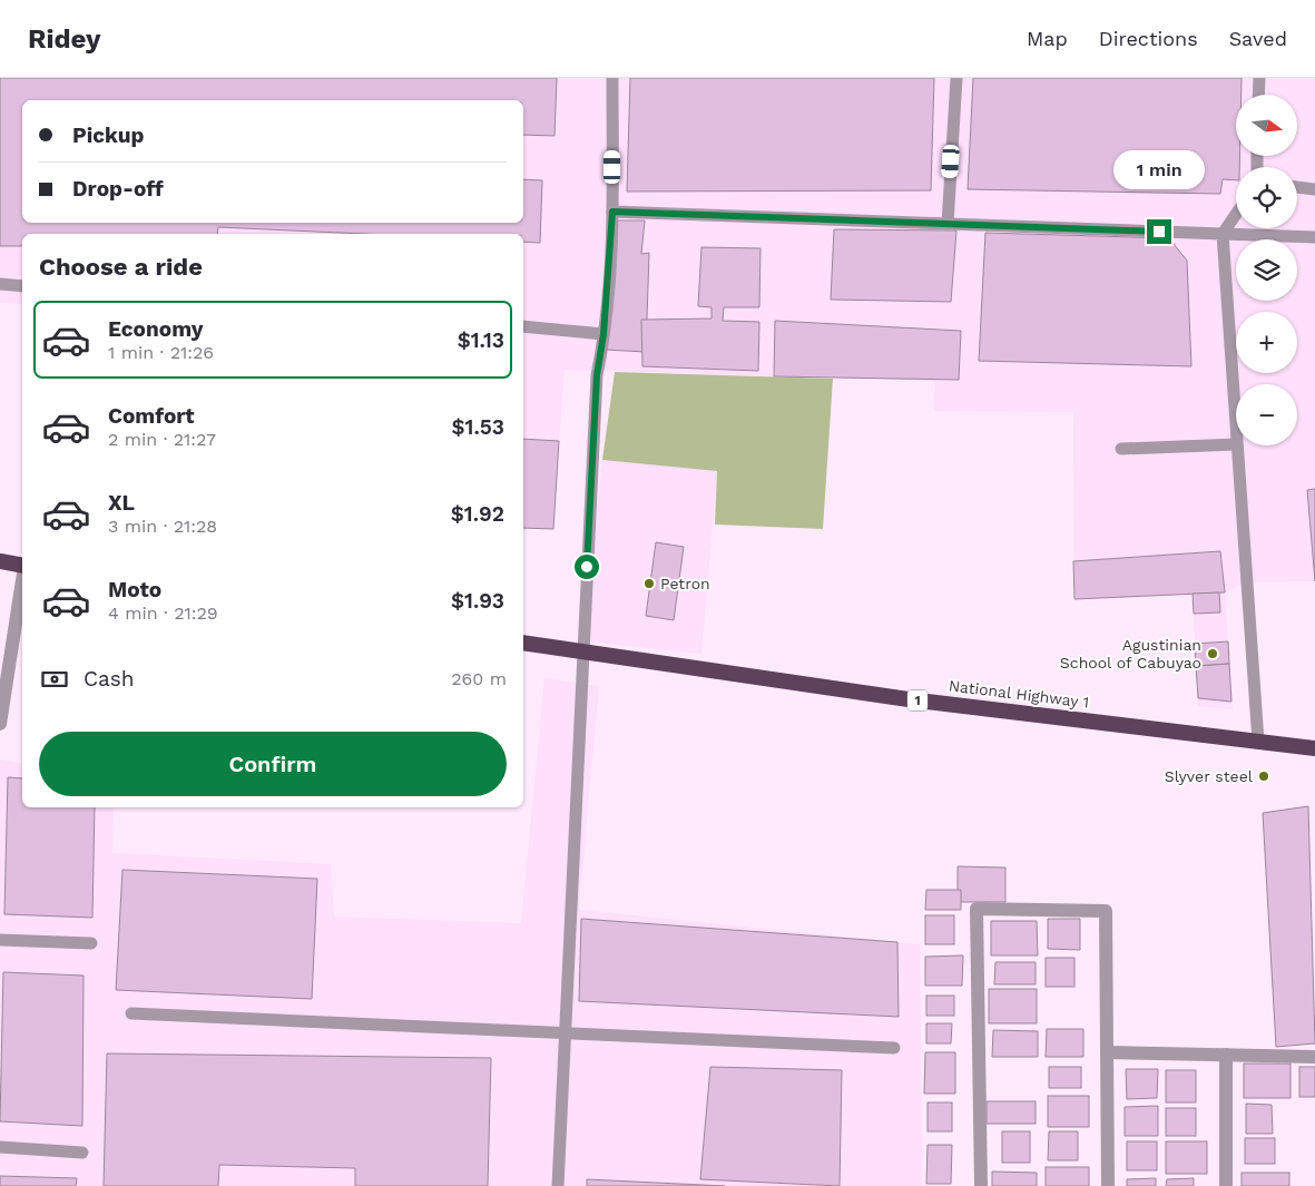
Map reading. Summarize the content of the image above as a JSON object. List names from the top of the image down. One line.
{"streets":{"highway":["National Highway 1","1"]},"places":["Petron","Agustinian School of Cabuyao","Slyver steel"],"north":"right","page":{"header":"Ridey","nav":["Map","Directions","Saved"],"map_buttons":["+","−"],"banner":["Pickup","Drop-off"],"bubble":"1 min","heading":"Choose a ride","list":[{"name":"Economy","note":"1 min · 21:26","value":"$1.13"},{"name":"Comfort","note":"2 min · 21:27","value":"$1.53"},{"name":"XL","note":"3 min · 21:28","value":"$1.92"},{"name":"Moto","note":"4 min · 21:29","value":"$1.93"}],"pay":["Cash","260 m"],"buttons":"Confirm"}}
